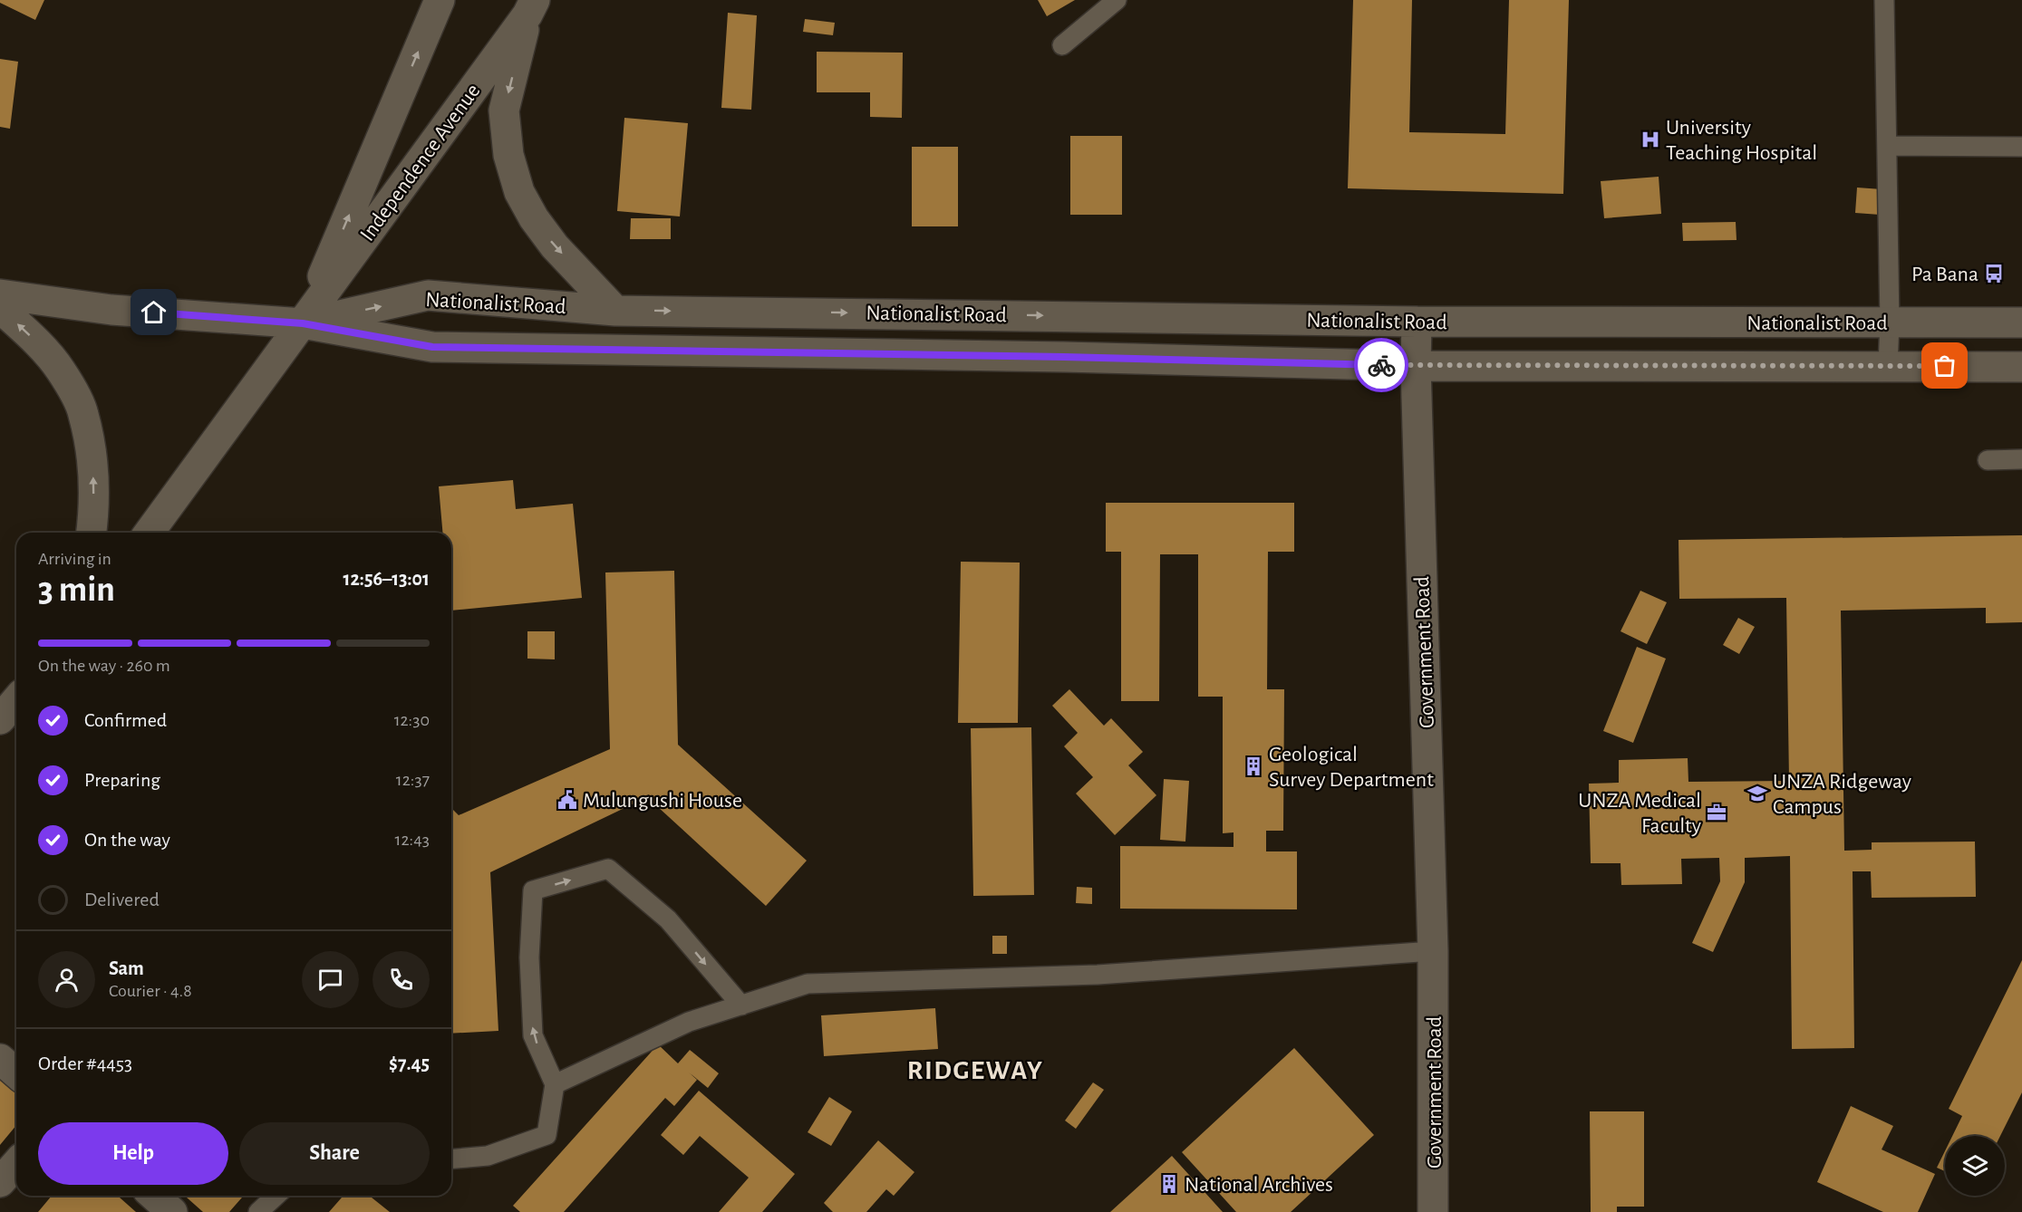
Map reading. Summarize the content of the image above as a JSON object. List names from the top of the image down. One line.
{"streets":{"main road":["Independence Avenue","Nationalist Road","Government Road"]},"crossings":[["Independence Avenue","Nationalist Road"],["Nationalist Road","Government Road"]],"districts":["RIDGEWAY"],"places":{"hospital":["University Teaching Hospital"],"bus stop":["Pa Bana"],"building":["Geological Survey Department","National Archives"],"school or university":["UNZA Ridgeway Campus"],"public building":["Mulungushi House"],"office":["UNZA Medical Faculty"]},"page":{"heading":["3 min","Arriving in","12:56–13:01"],"panel":["Sam","Courier · 4.8","Order #4453","$7.45"],"bar":"On the way · 260 m","list":[["Confirmed","12:30"],["Preparing","12:37"],["On the way","12:43"],"Delivered"],"buttons":["Help","Share"]}}
